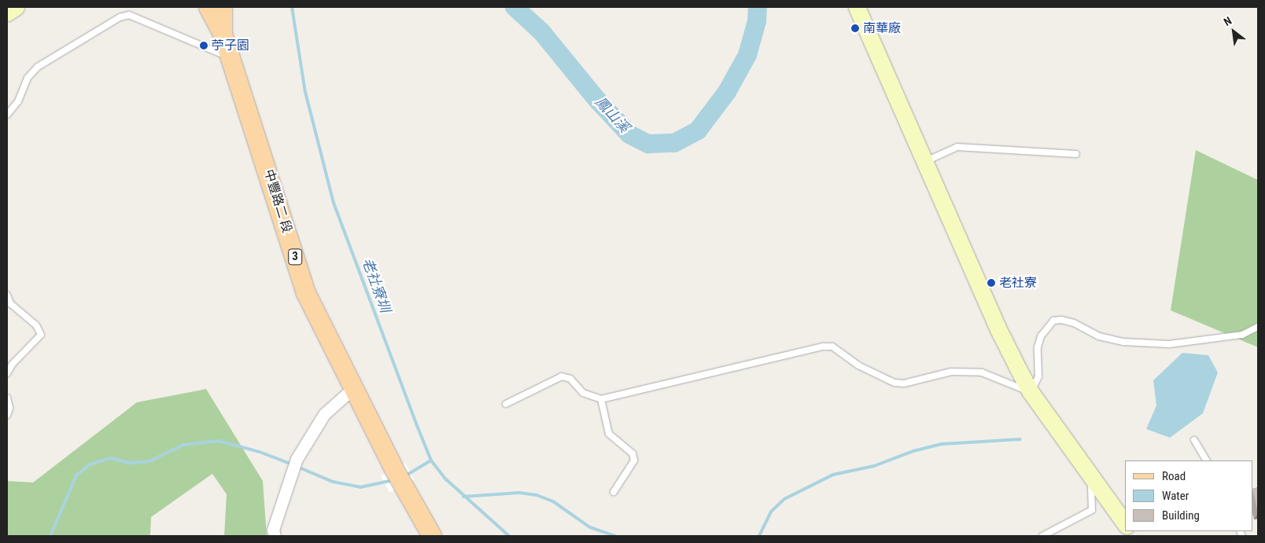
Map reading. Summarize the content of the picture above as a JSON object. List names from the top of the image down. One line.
{"streets":{"main road":["中豐路二 段","3"]},"water":["鳳山溪","老社寮圳"],"places":["南華廠","苧子園","老社寮"],"legend":["Road","Water","Building"],"north":"top left"}
